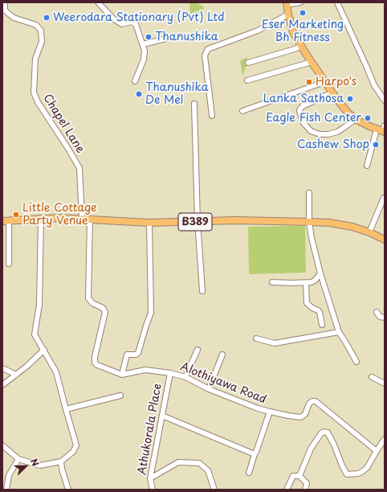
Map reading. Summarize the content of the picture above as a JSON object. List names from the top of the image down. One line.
{"streets":{"main road":["B389"],"street":["Chapel Lane","Alothiyawa Road","Athukorala Place"]},"crossings":[["Chapel Lane","B389"],["Alothiyawa Road","Athukorala Place"]],"places":["Eser Marketing Bh Fitness","Weerodara Stationary (Pvt) Ltd","Thanushika","Harpo's","Thanushika De Mel","Lanka Sathosa","Eagle Fish Center","Cashew Shop","Little Cottage Party Venue"],"north":"top right"}
